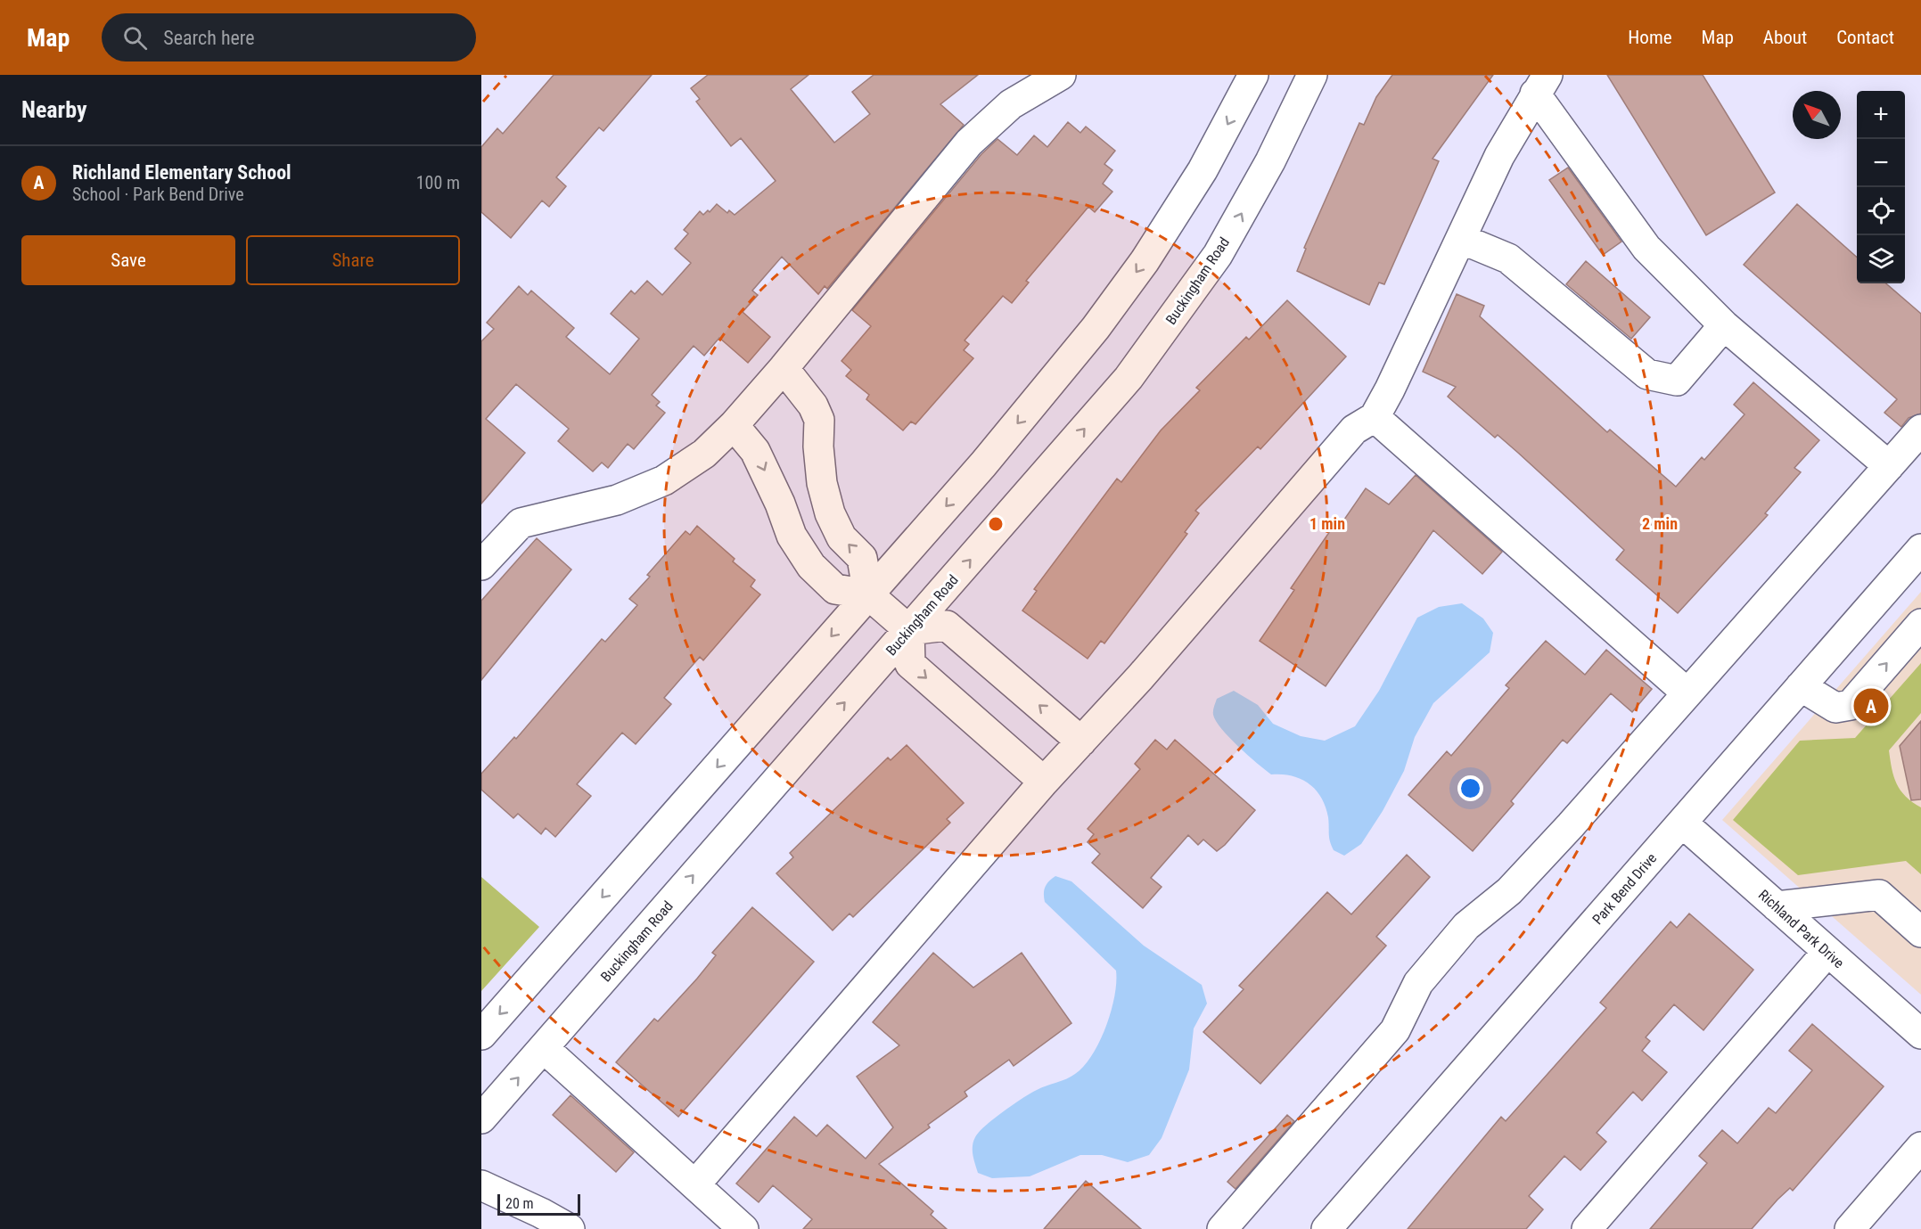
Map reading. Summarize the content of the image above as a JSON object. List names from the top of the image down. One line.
{"streets":{"street":["Buckingham Road","Park Bend Drive","Richland Park Drive"]},"crossings":[["Park Bend Drive","Richland Park Drive"]],"scale_bar":"20 m","north":"top left","page":{"header":"Map","search":"Search here","nav":["Home","Map","About","Contact"],"heading":"Nearby","map_buttons":["+","−"],"list":[{"mark":"A","name":"Richland Elementary School","note":"School · Park Bend Drive","value":"100 m"}],"buttons":["Save","Share"],"pins":"A","scale":"20 m"},"rings":["1 min","2 min"]}
